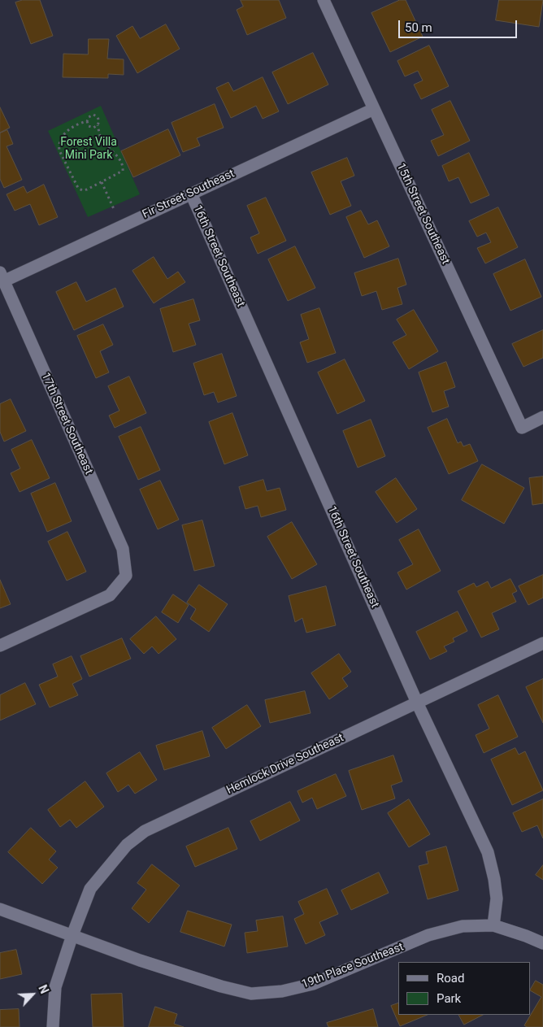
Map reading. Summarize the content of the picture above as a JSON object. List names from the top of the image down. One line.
{"streets":{"street":["Fir Street Southeast","15th Street Southeast","16th Street Southeast","17th Street Southeast","Hemlock Drive Southeast","19th Place Southeast"]},"crossings":[["Fir Street Southeast","15th Street Southeast"],["Fir Street Southeast","16th Street Southeast"],["Fir Street Southeast","17th Street Southeast"],["16th Street Southeast","Hemlock Drive Southeast"],["16th Street Southeast","19th Place Southeast"],["Hemlock Drive Southeast","19th Place Southeast"]],"parks":["Forest Villa Mini Park"],"legend":["Road","Park"],"scale_bar":"50 m","north":"top right"}
